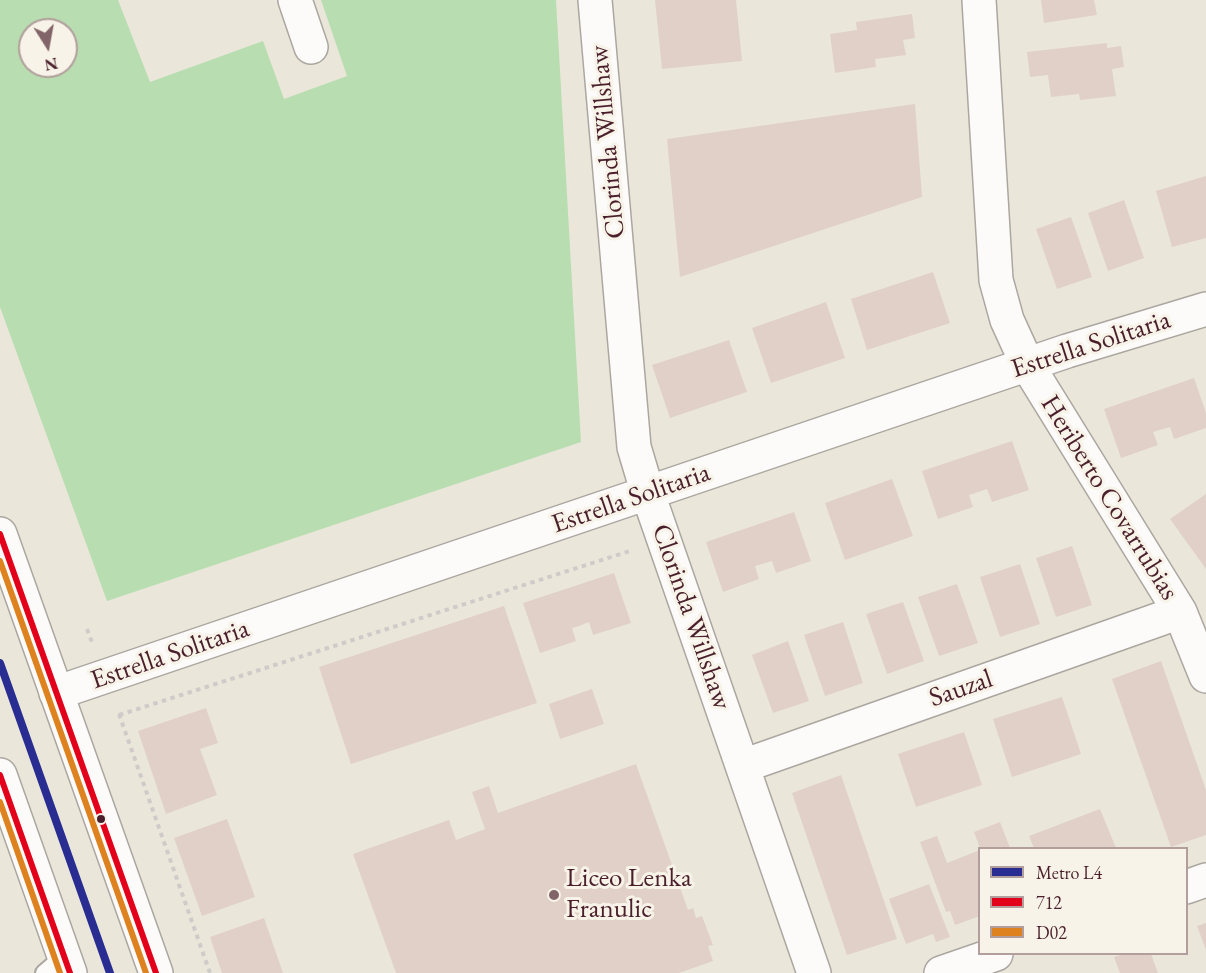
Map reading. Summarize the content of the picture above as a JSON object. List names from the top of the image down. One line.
{"streets":{"street":["Clorinda Willshaw","Estrella Solitaria","Heriberto Covarrubias","Sauzal"]},"crossings":[["Clorinda Willshaw","Estrella Solitaria"],["Clorinda Willshaw","Sauzal"],["Estrella Solitaria","Heriberto Covarrubias"],["Heriberto Covarrubias","Sauzal"]],"places":["Liceo Lenka Franulic"],"lines":["transit line 712","transit line D02","metro line L4"],"legend":["Metro L4","712","D02"],"north":"bottom"}
